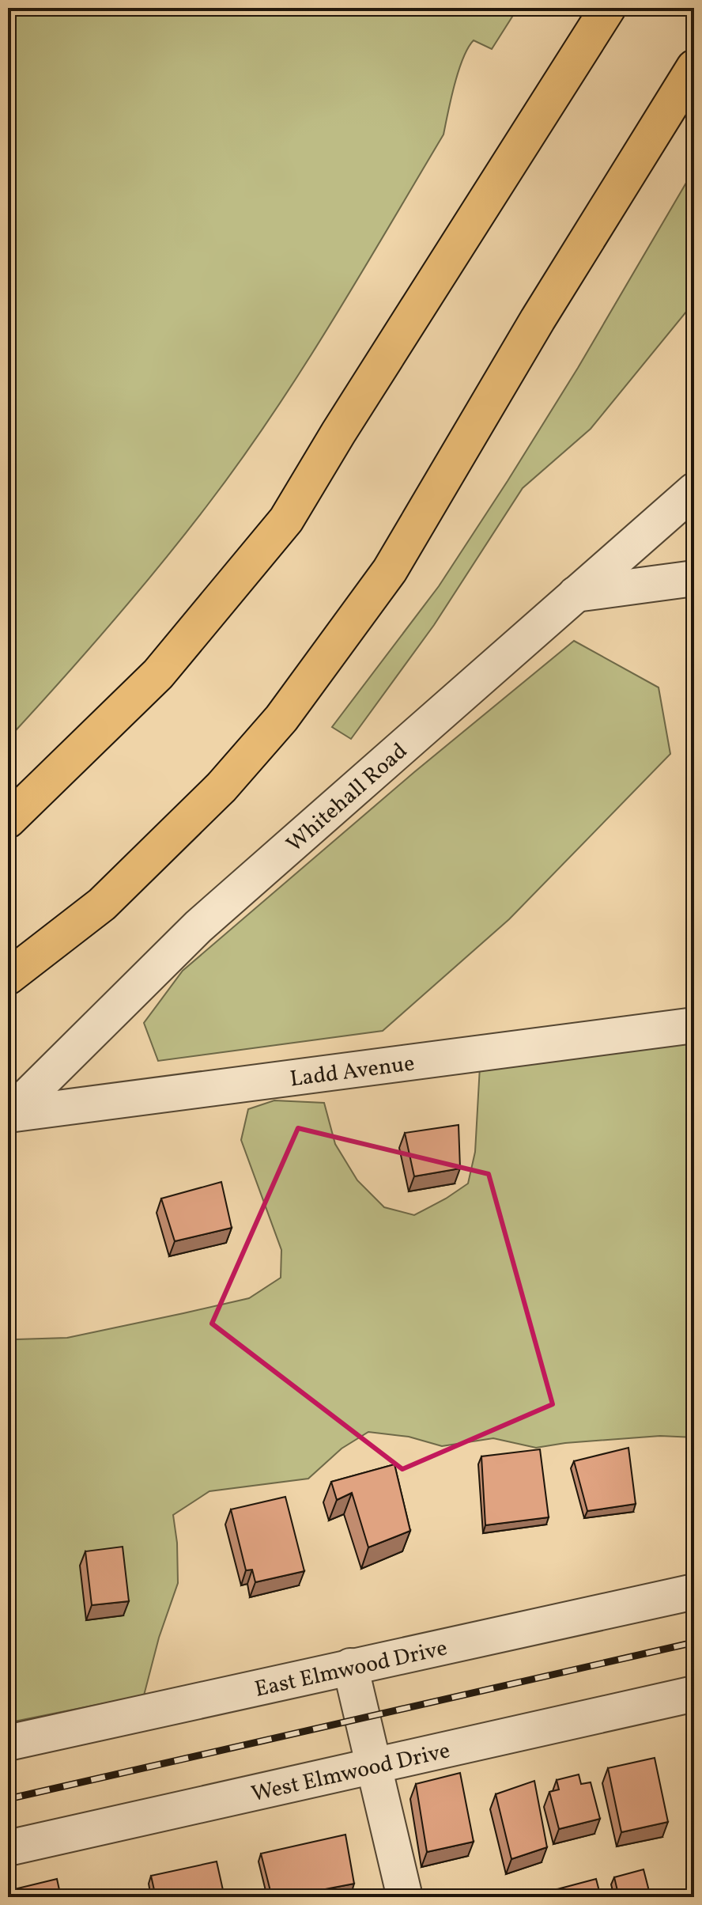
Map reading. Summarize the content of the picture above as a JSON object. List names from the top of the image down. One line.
{"streets":{"street":["Whitehall Road","Ladd Avenue","East Elmwood Drive","West Elmwood Drive"]},"crossings":[["Whitehall Road","Ladd Avenue"]]}
